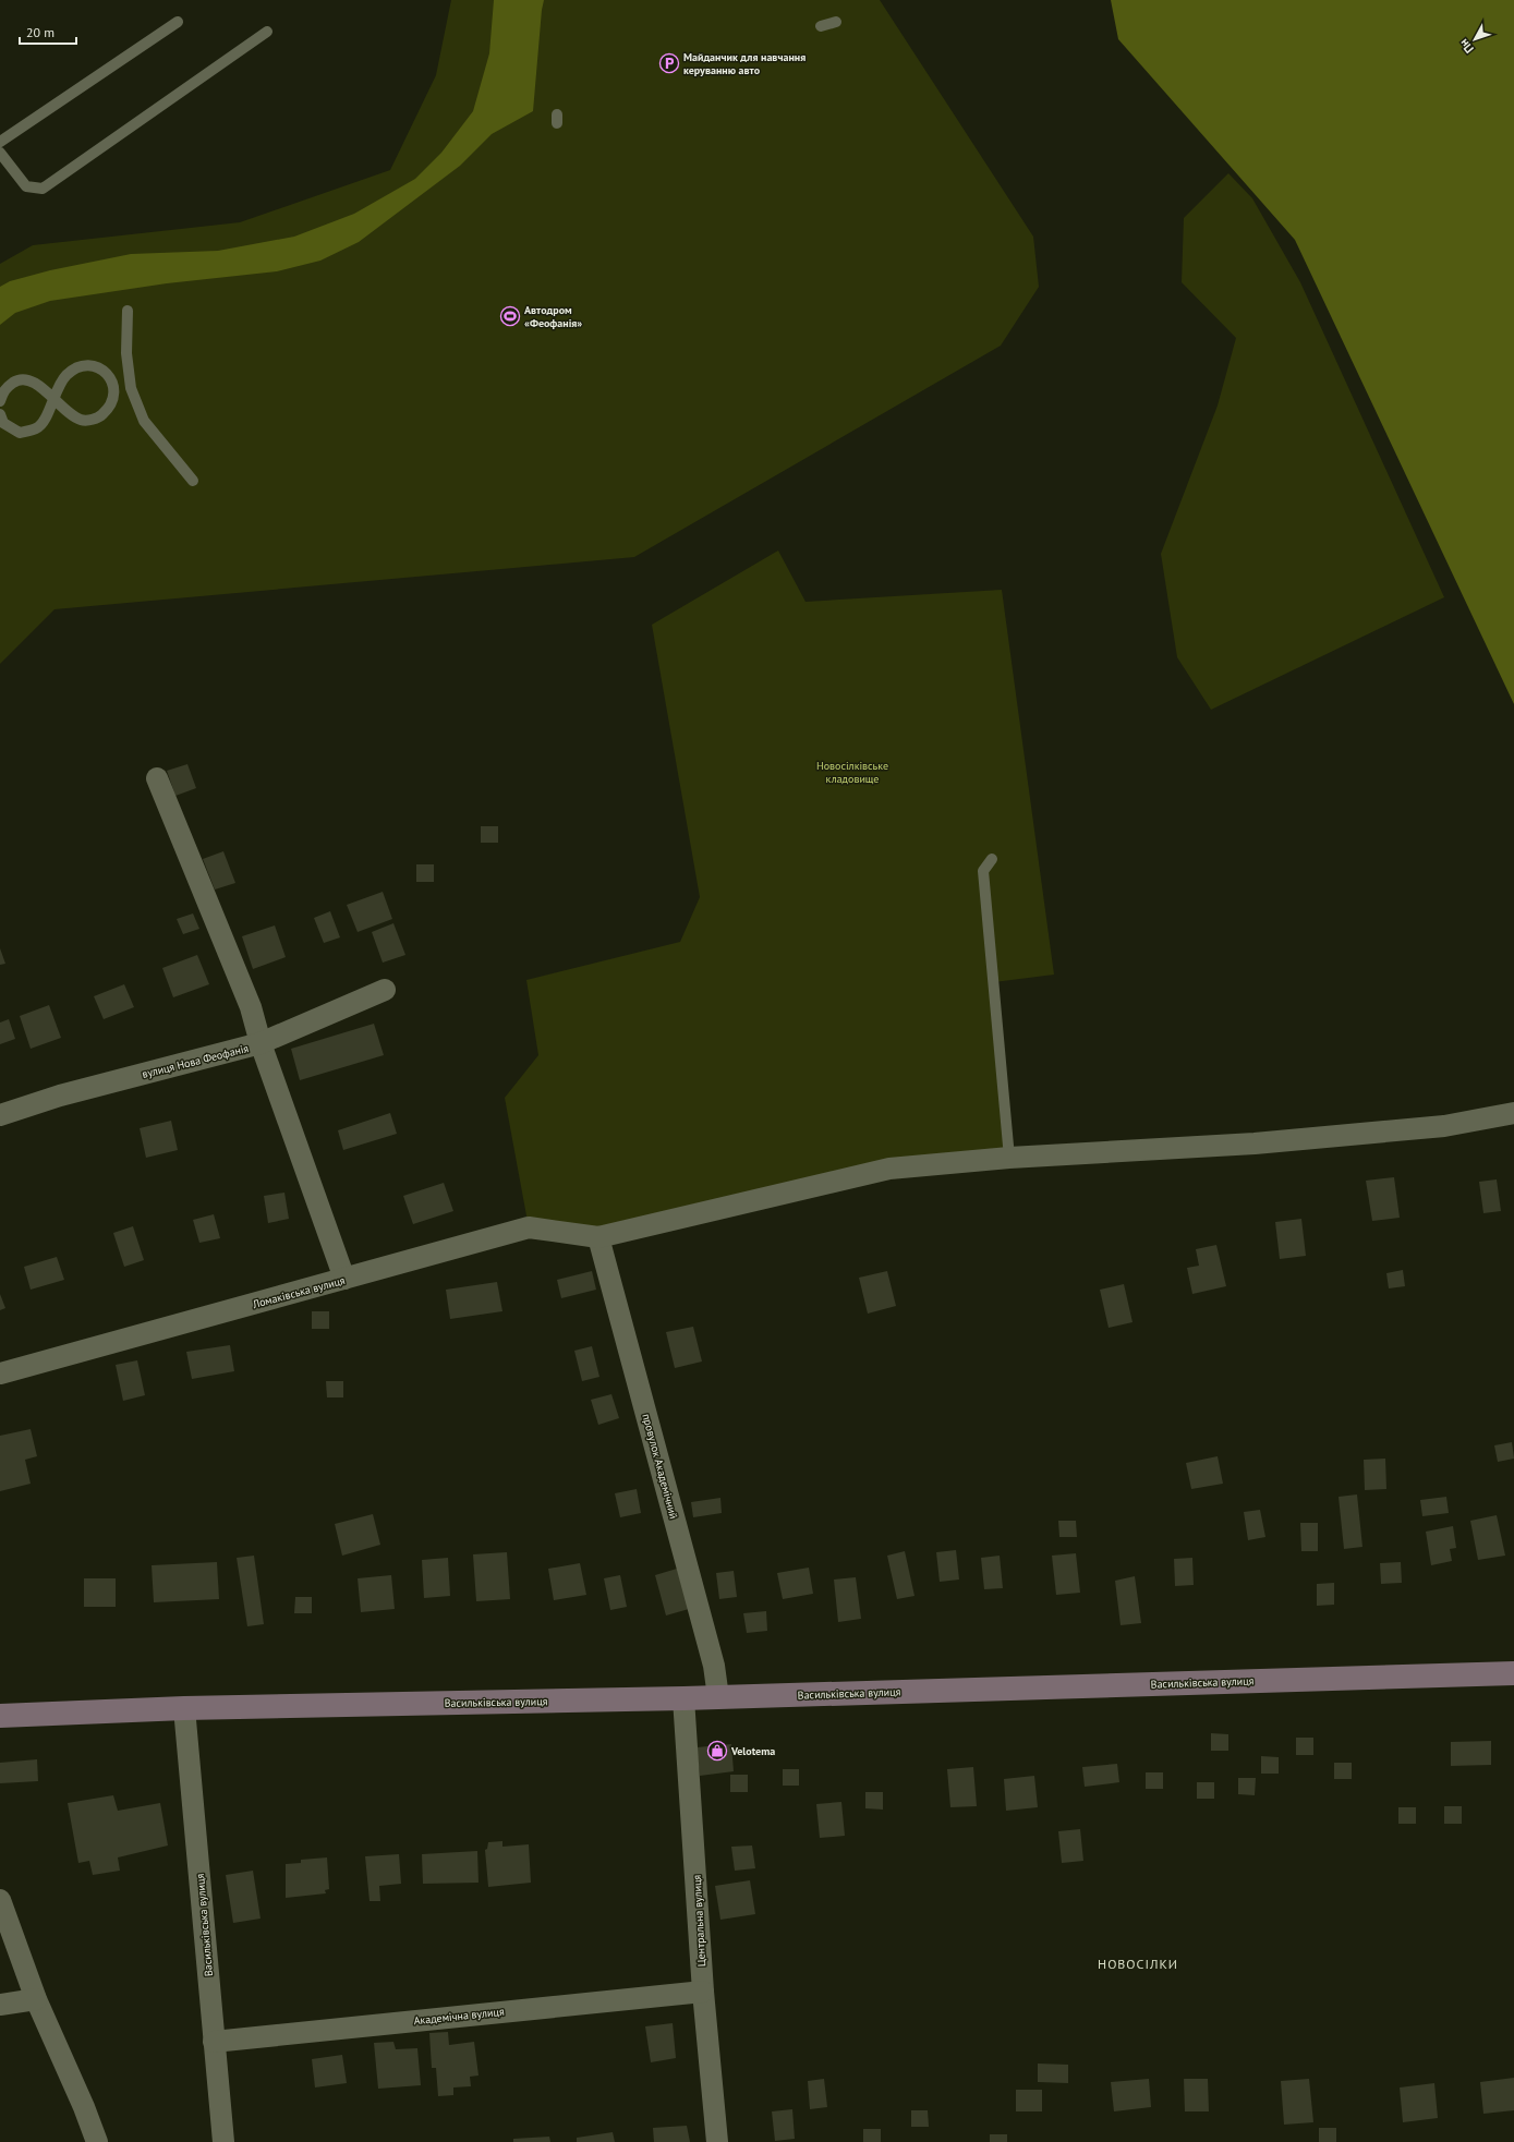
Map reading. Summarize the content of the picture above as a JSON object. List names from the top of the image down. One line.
{"streets":{"street":["вулиця Нова Феофанія","Ломаківська вулиця","провулок Академічний","Васильківська вулиця","Центральна вулиця","Академічна вулиця"]},"crossings":[["Ломаківська вулиця","провулок Академічний"],["провулок Академічний","Васильківська вулиця"],["Васильківська вулиця","Центральна вулиця"],["Васильківська вулиця","Академічна вулиця"],["Центральна вулиця","Академічна вулиця"]],"districts":["НОВОСІЛКИ"],"parks":["Новосілківське кладовище"],"places":{"parking":["Майданчик для навчання керуванню авто"],"sports":["Автодром «Феофанія»"],"shop":["Velotema"]},"scale_bar":"20 m","north":"bottom left"}
